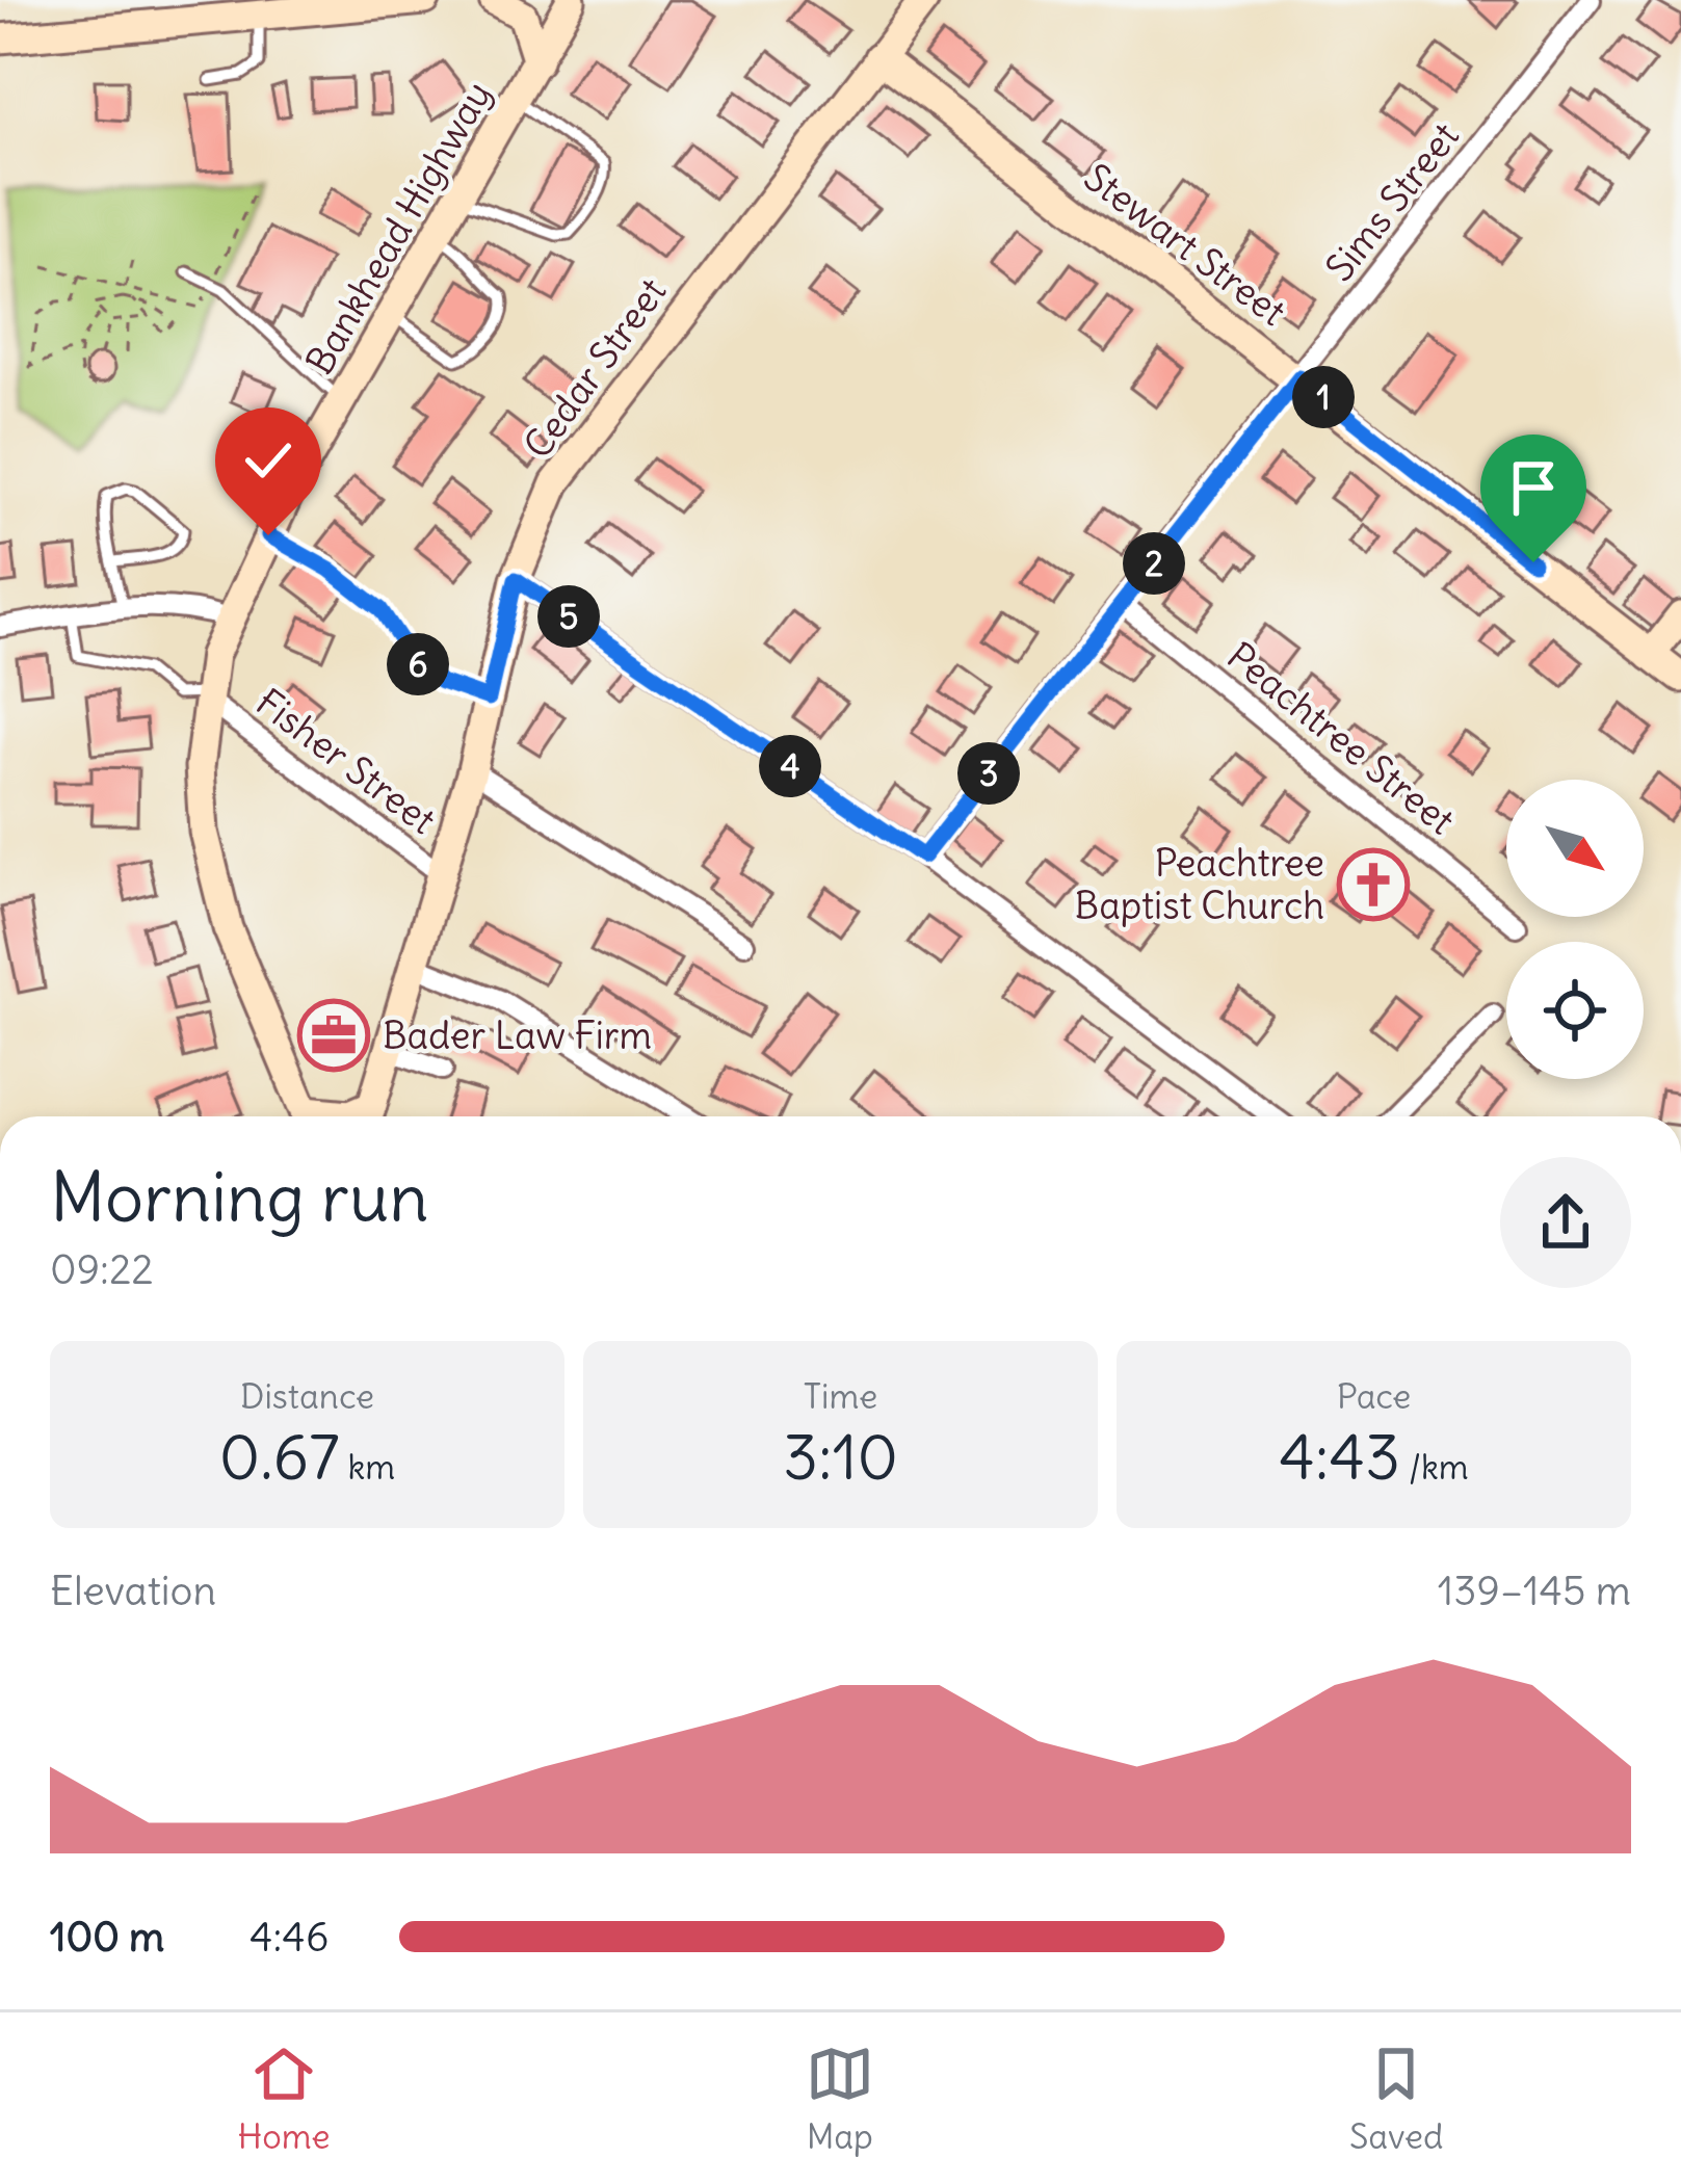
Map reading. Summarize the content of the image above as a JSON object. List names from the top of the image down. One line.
{"streets":{"street":["Sims Street","Bankhead Highway","Stewart Street","Cedar Street","Peachtree Street","Fisher Street"]},"crossings":[["Sims Street","Stewart Street"],["Sims Street","Peachtree Street"],["Bankhead Highway","Fisher Street"],["Stewart Street","Cedar Street"],["Cedar Street","Fisher Street"]],"places":{"church":["Peachtree Baptist Church"],"office":["Bader Law Firm"]},"north":"bottom right","page":{"pins":["1","2","5","6","4","3"],"heading":["Morning run","09:22"],"stats":[["Distance","0.67 km"],["Time","3:10"],["Pace","4:43 /km"]],"chart":["Elevation","139–145 m"],"list":[{"name":"100 m","note":"4:46"}],"tabs":["Home","Map","Saved"]}}
